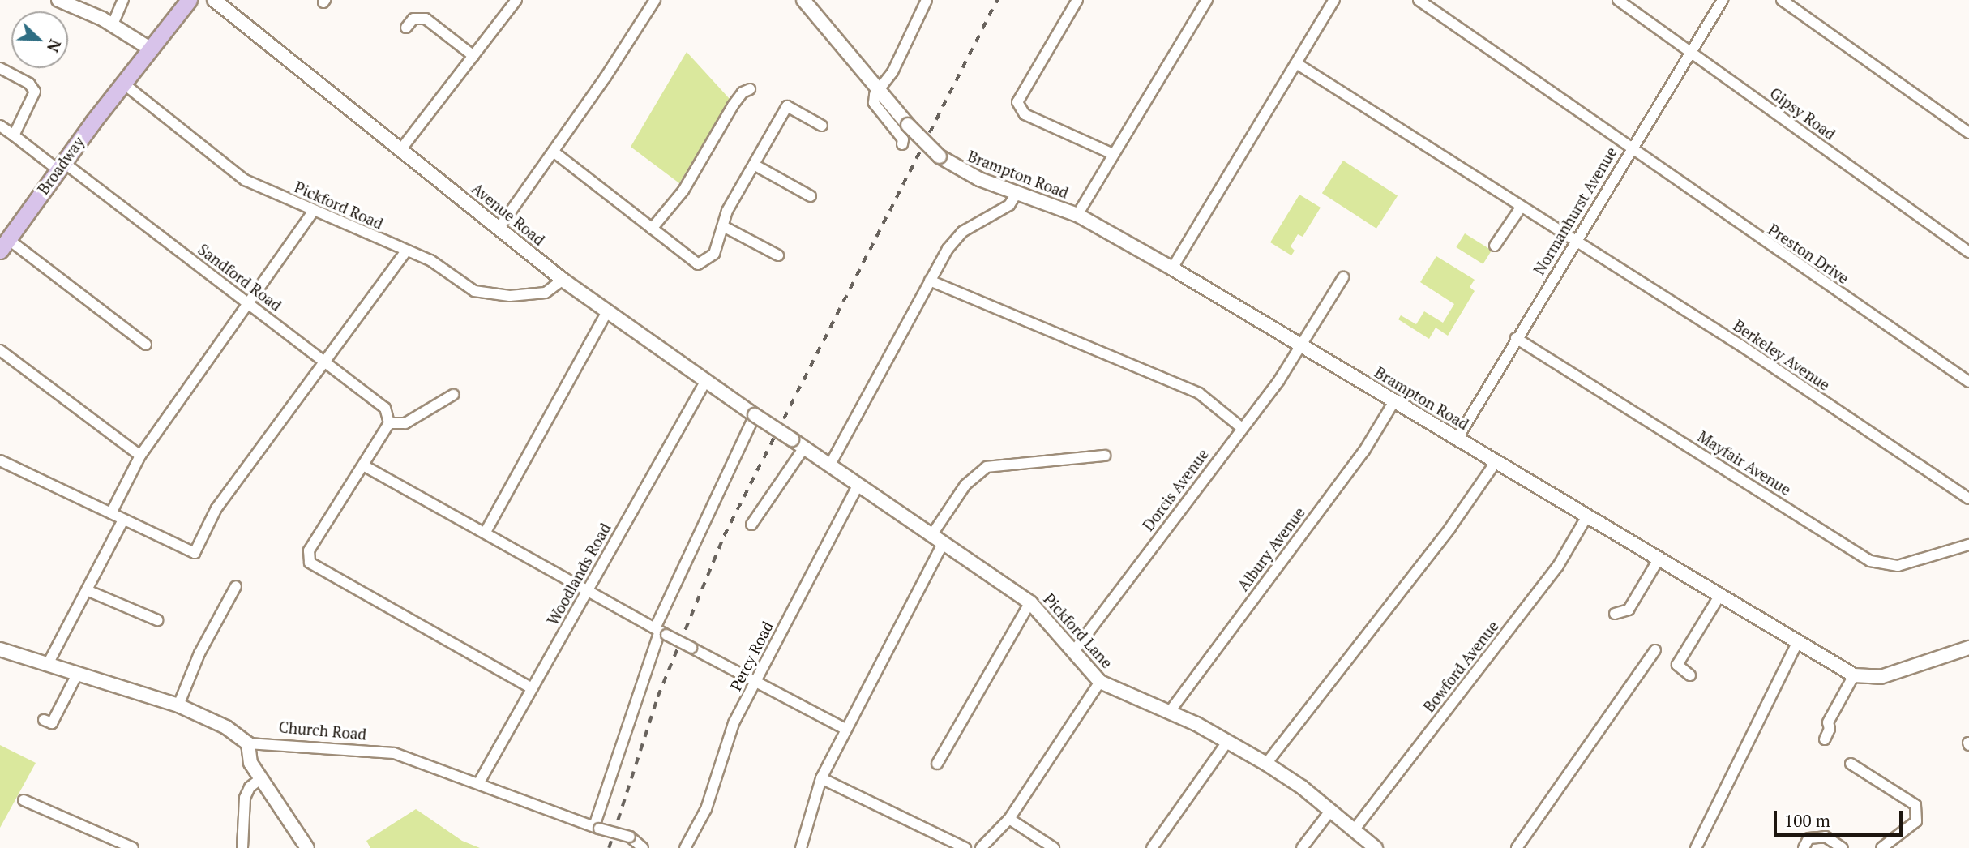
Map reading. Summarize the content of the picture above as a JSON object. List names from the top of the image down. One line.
{"streets":{"main road":["Broadway"],"street":["Gipsy Road","Brampton Road","Pickford Road","Normanhurst Avenue","Avenue Road","Preston Drive","Sandford Road","Berkeley Avenue","Mayfair Avenue","Dorcis Avenue","Albury Avenue","Woodlands Road","Pickford Lane","Percy Road","Bowford Avenue","Church Road"]},"crossings":[["Gipsy Road","Normanhurst Avenue"],["Broadway","Pickford Road"],["Broadway","Sandford Road"],["Brampton Road","Normanhurst Avenue"],["Brampton Road","Dorcis Avenue"],["Brampton Road","Albury Avenue"],["Brampton Road","Bowford Avenue"],["Pickford Road","Avenue Road"],["Normanhurst Avenue","Preston Drive"],["Normanhurst Avenue","Berkeley Avenue"],["Normanhurst Avenue","Mayfair Avenue"],["Avenue Road","Woodlands Road"],["Avenue Road","Pickford Lane"],["Dorcis Avenue","Pickford Lane"],["Albury Avenue","Pickford Lane"],["Woodlands Road","Church Road"],["Pickford Lane","Percy Road"],["Pickford Lane","Bowford Avenue"]],"scale_bar":"100 m","north":"bottom right"}
